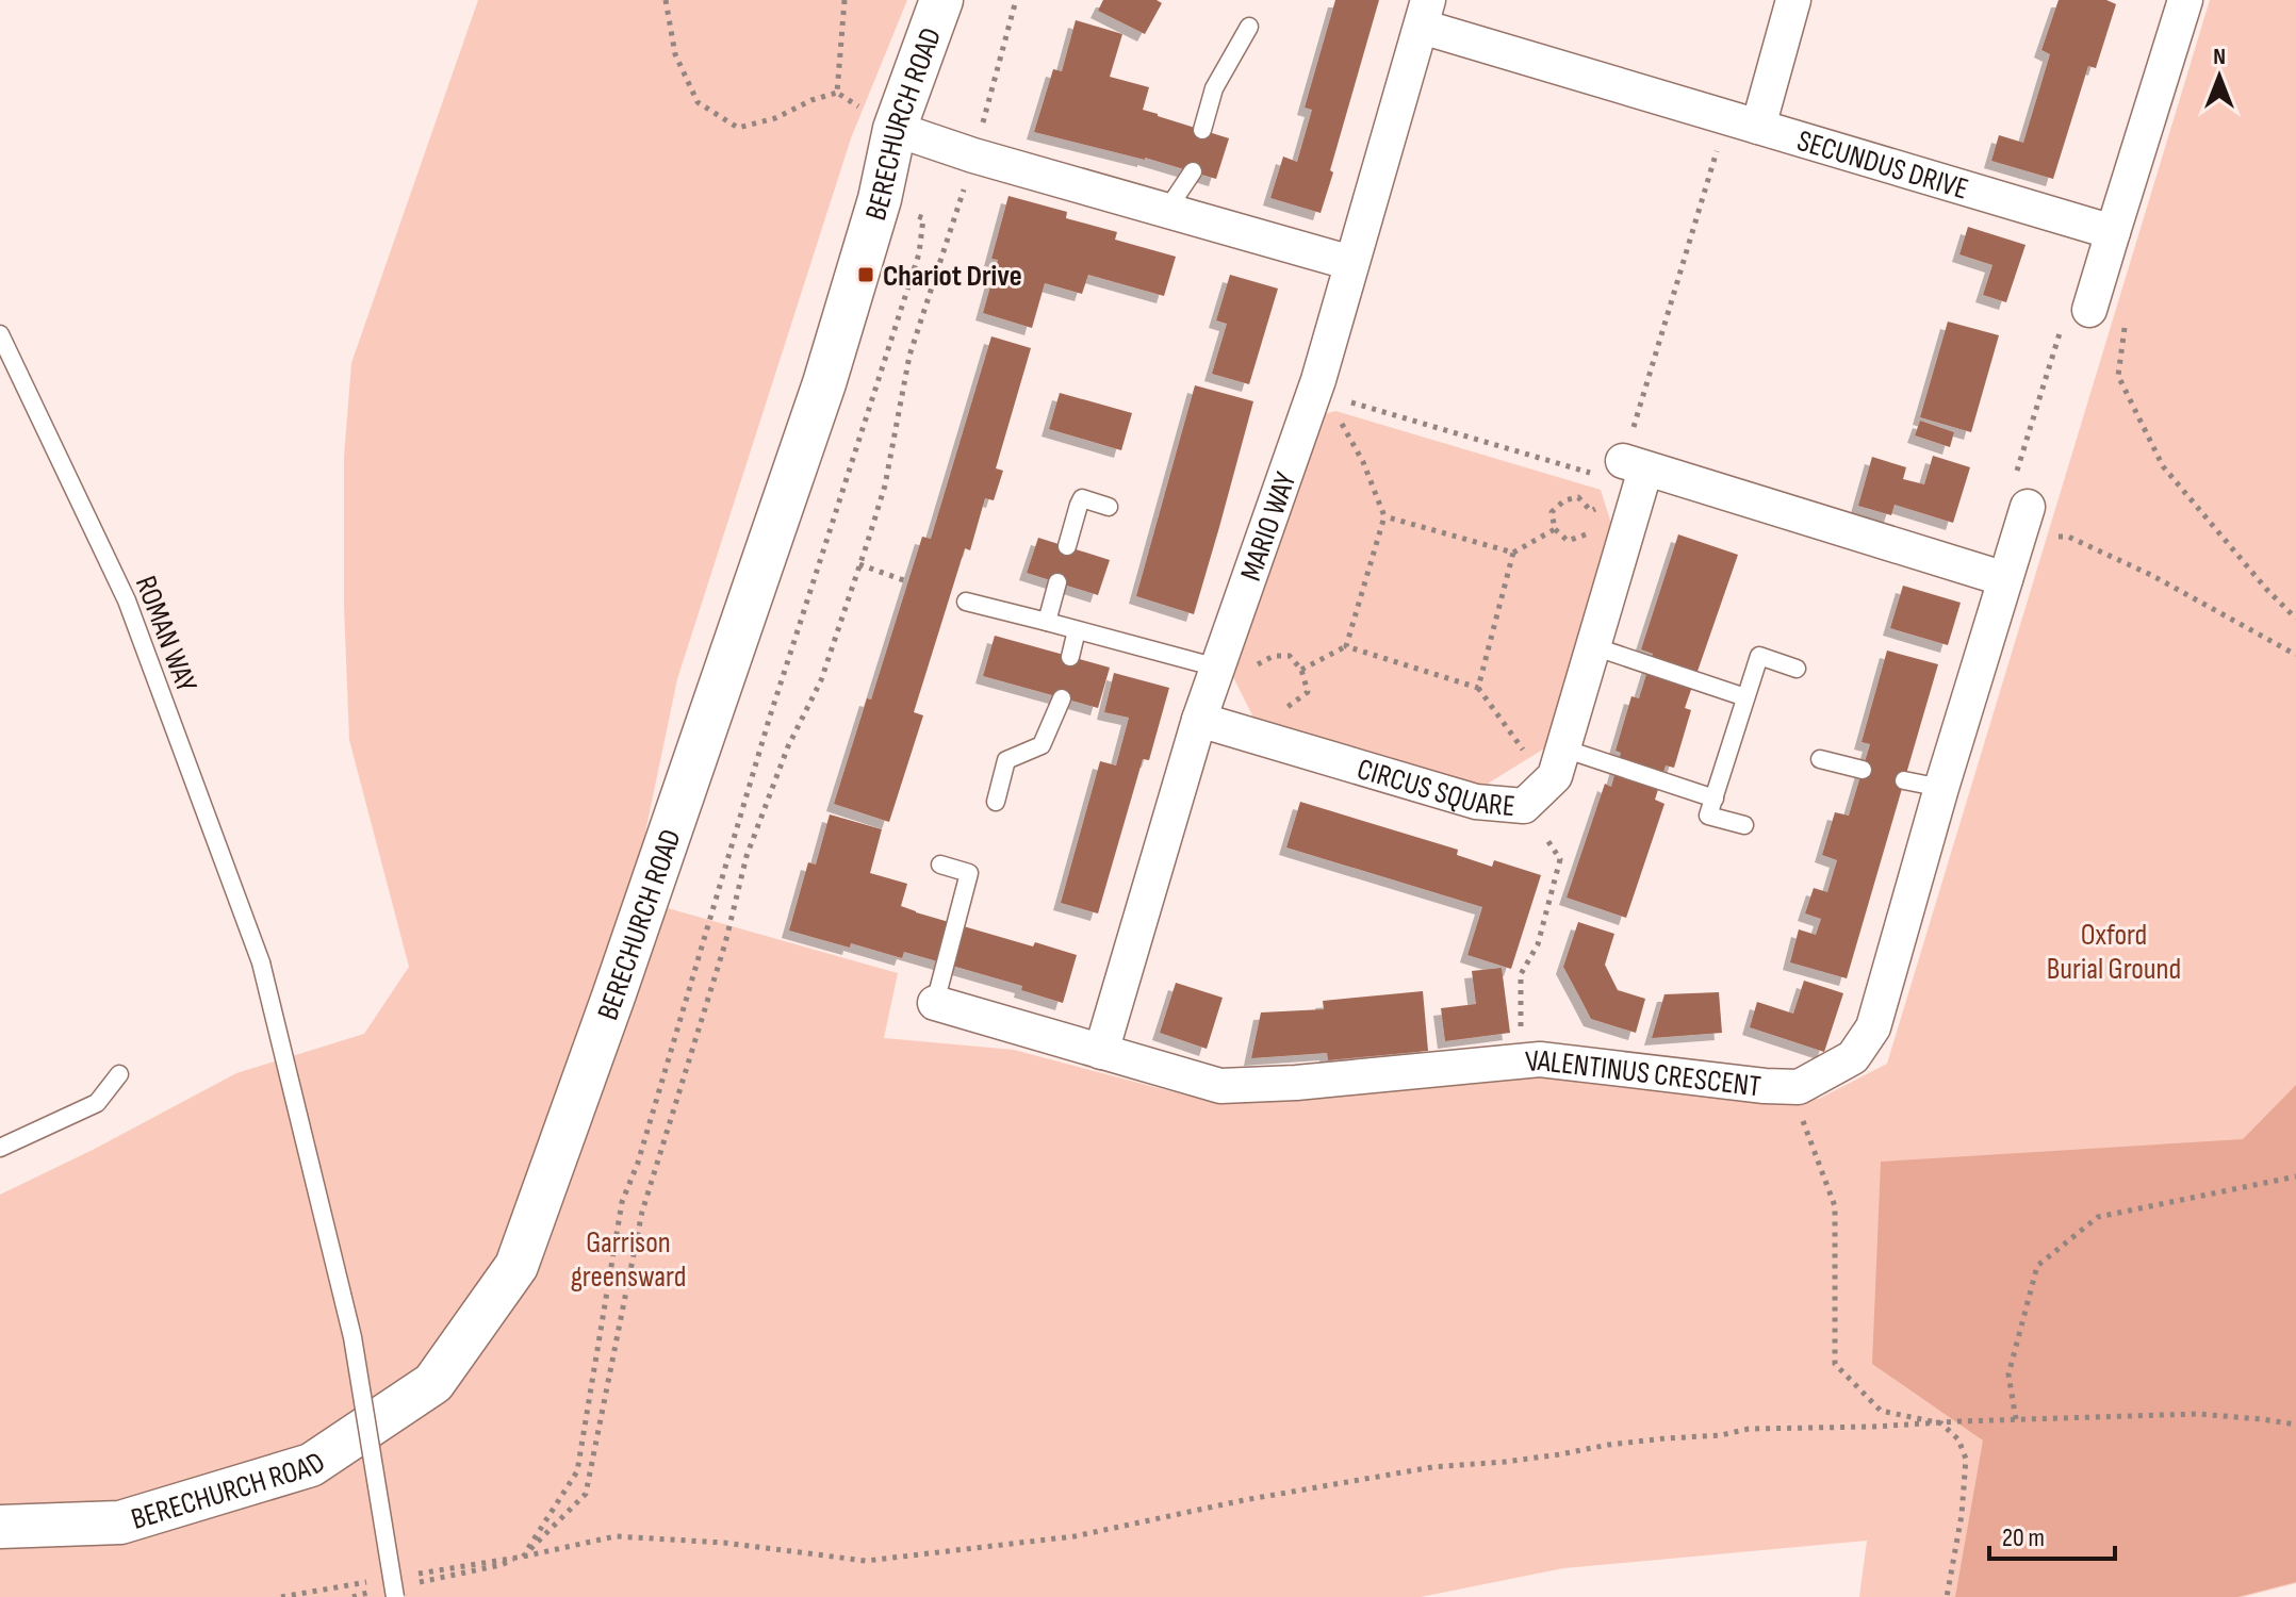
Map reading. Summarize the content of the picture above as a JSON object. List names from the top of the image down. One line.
{"streets":{"street":["BERECHURCH ROAD","SECUNDUS DRIVE","MARIO WAY","CIRCUS SQUARE","VALENTINUS CRESCENT"],"lane":["ROMAN WAY"]},"crossings":[["SECUNDUS DRIVE","MARIO WAY"],["MARIO WAY","CIRCUS SQUARE"],["MARIO WAY","VALENTINUS CRESCENT"]],"parks":["Oxford Burial Ground","Garrison greensward"],"places":{"transit":["Chariot Drive"]},"scale_bar":"20 m","north":"top"}
